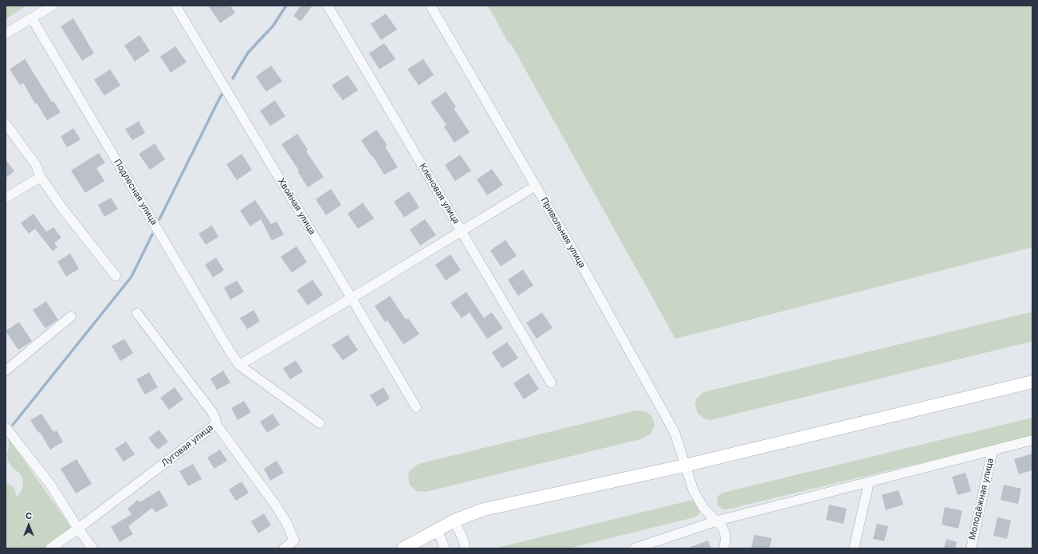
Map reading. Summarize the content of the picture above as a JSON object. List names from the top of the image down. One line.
{"streets":{"street":["Подлесная улица","Кленовая улица","Хвойная улица","Привольная улица","Луговая улица","Молодёжная улица"]},"north":"top"}
